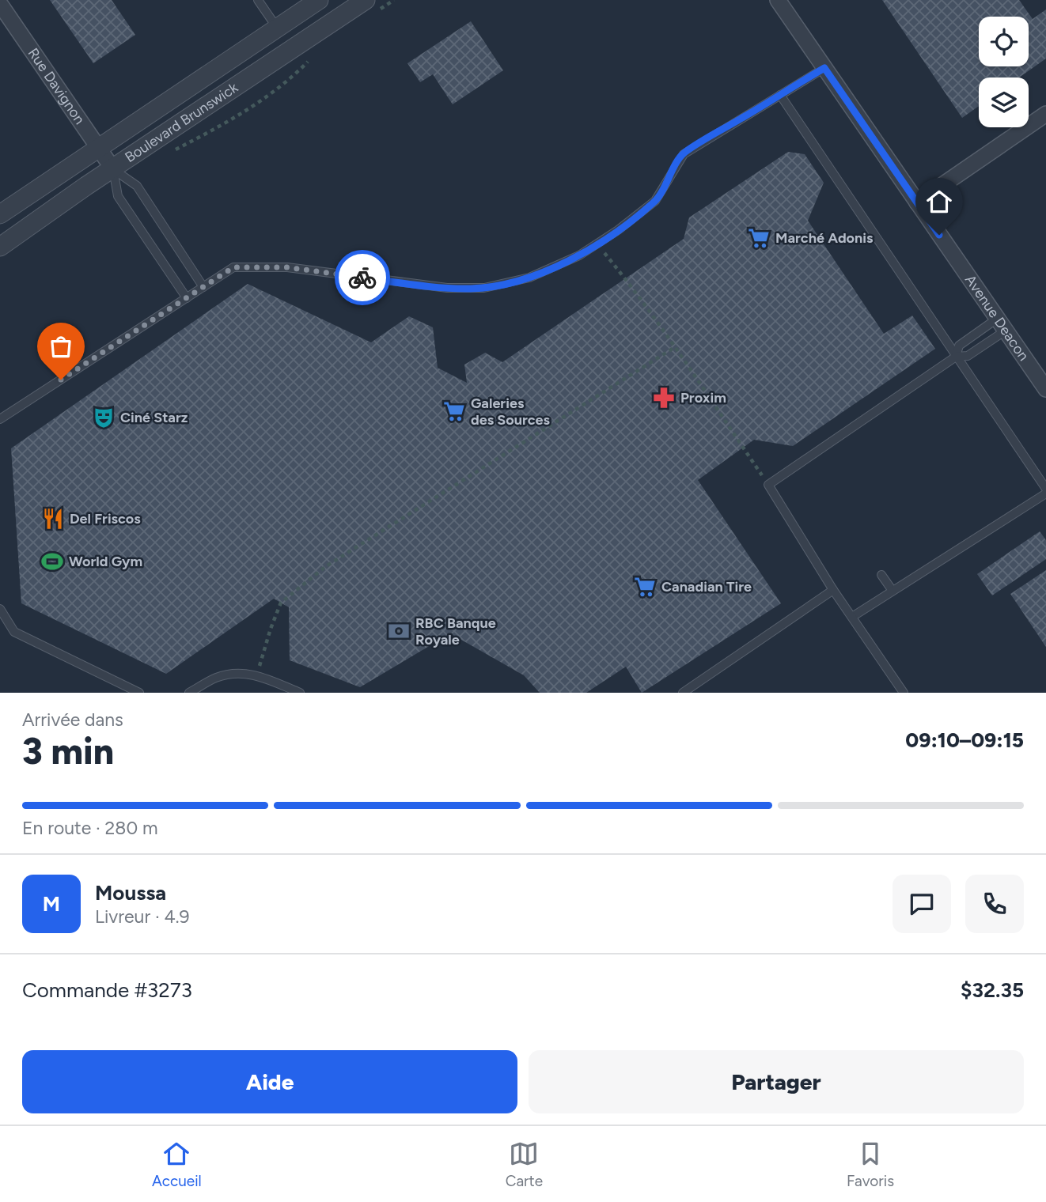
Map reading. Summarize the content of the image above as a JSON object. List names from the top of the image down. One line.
{"streets":{"street":["Rue Davignon","Boulevard Brunswick","Avenue Deacon"]},"crossings":[["Rue Davignon","Boulevard Brunswick"]],"places":{"supermarket":["Marché Adonis","Galeries des Sources","Canadian Tire"],"pharmacy":["Proxim"],"theatre":["Ciné Starz"],"restaurant":["Del Friscos"],"sports":["World Gym"],"bank":["RBC Banque Royale"]},"page":{"heading":["3 min","Arrivée dans","09:10–09:15"],"panel":["Moussa","Livreur · 4.9","Commande #3273","$32.35"],"bar":"En route · 280 m","round":"M","buttons":["Aide","Partager"],"tabs":["Accueil","Carte","Favoris"]}}
